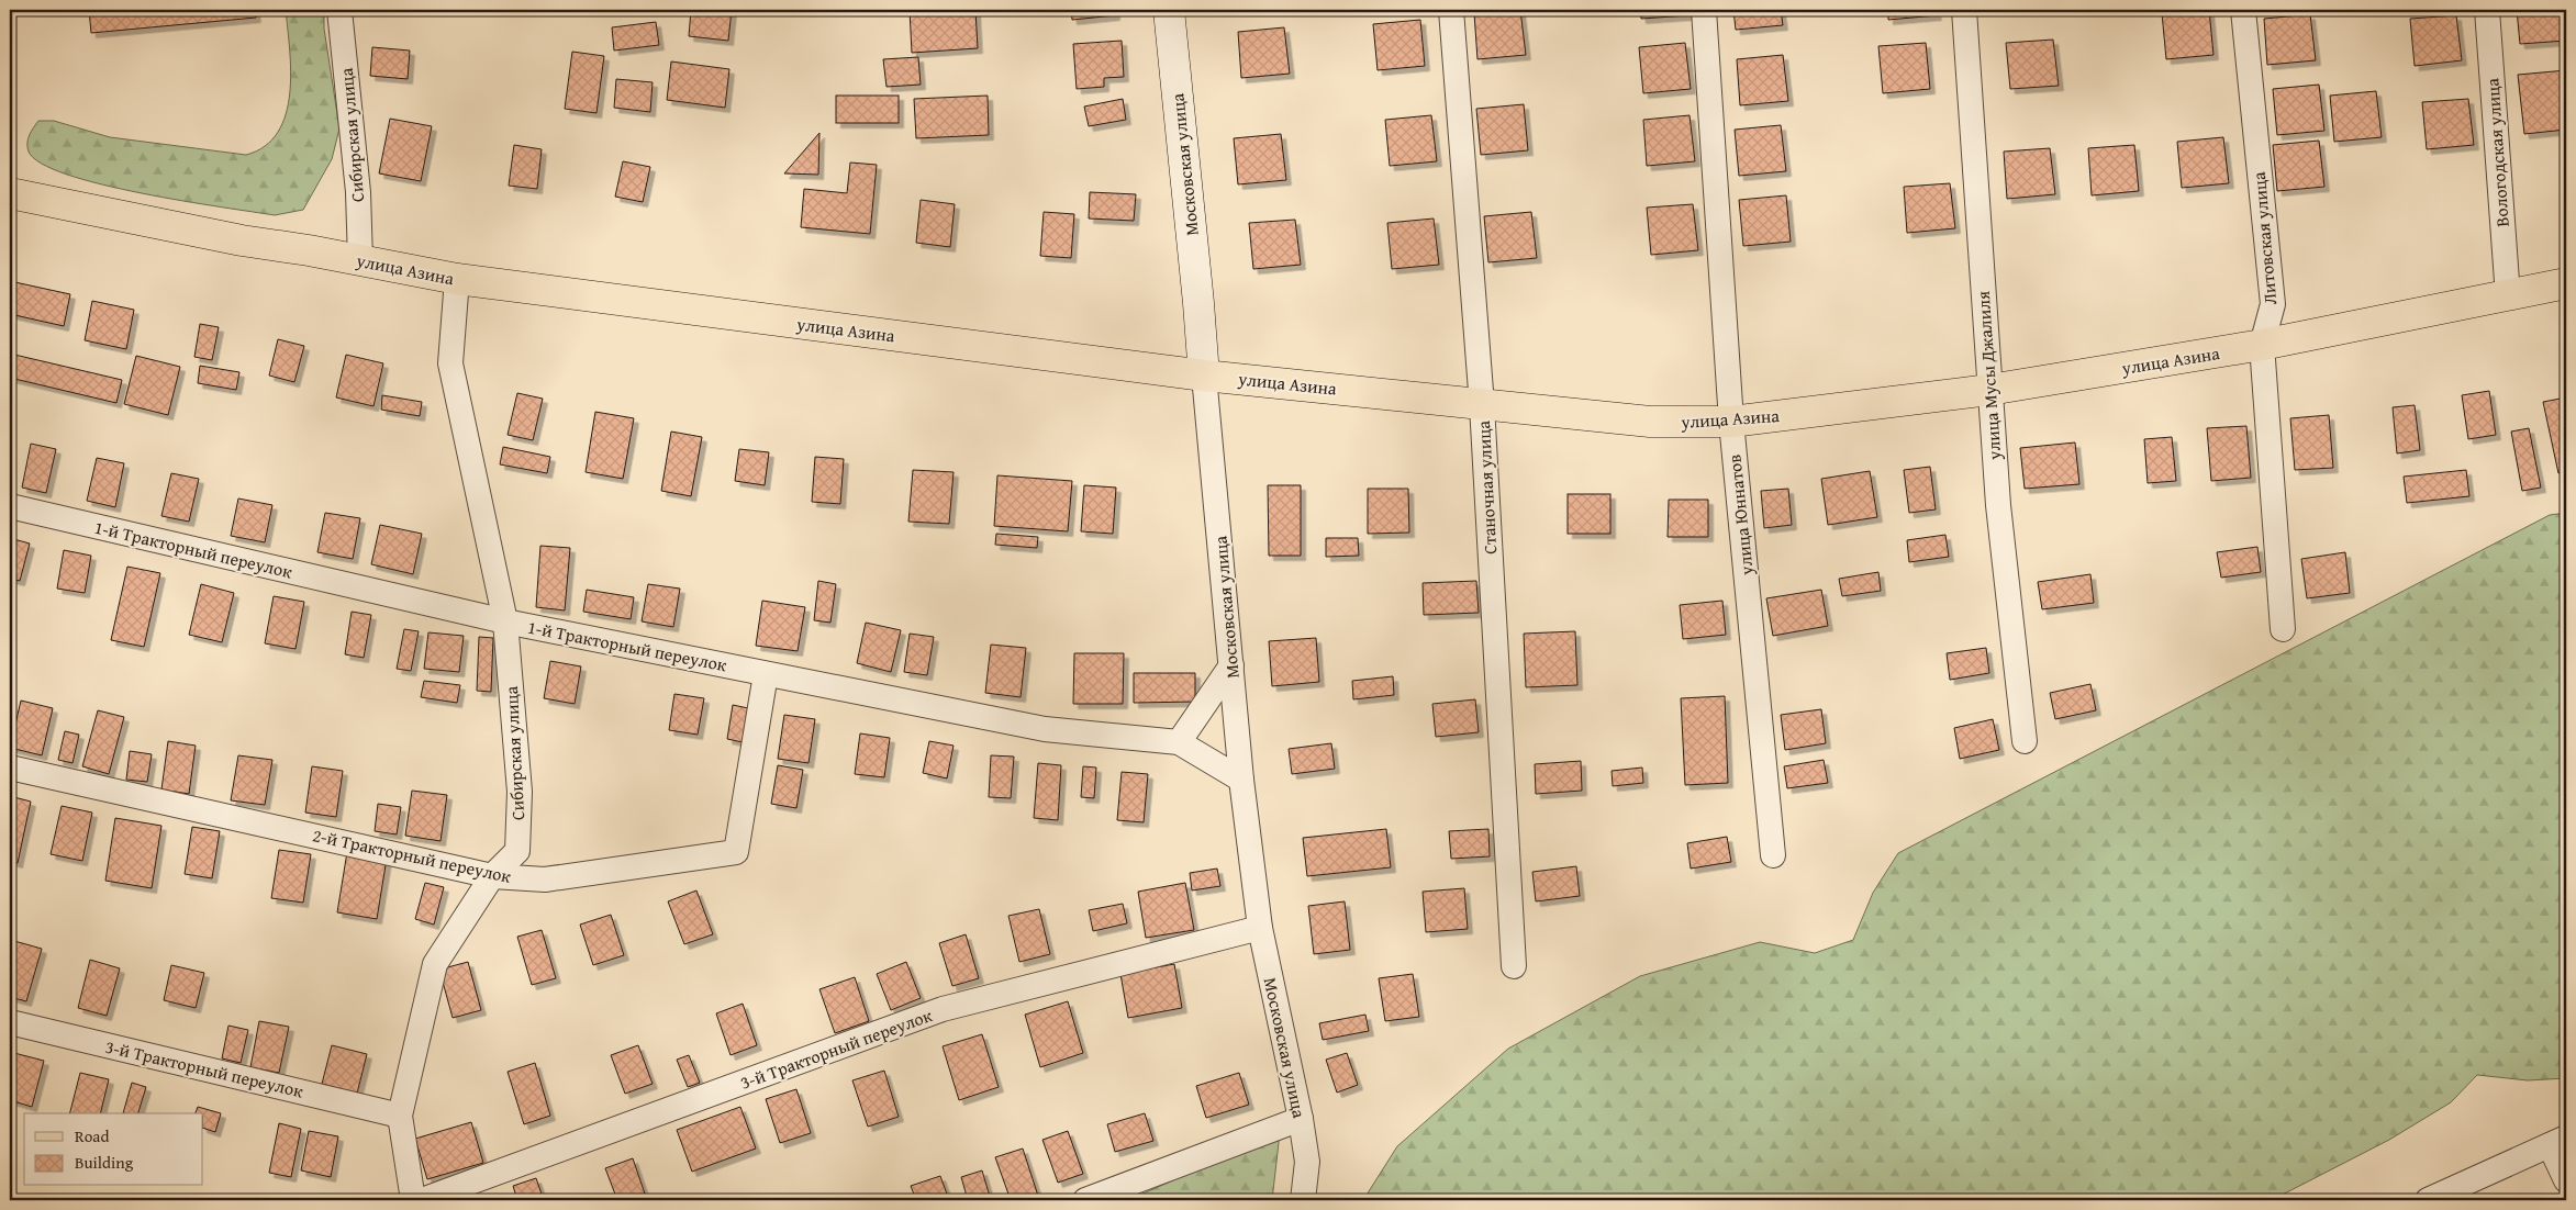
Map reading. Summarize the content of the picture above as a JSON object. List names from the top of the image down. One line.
{"streets":{"main road":["улица Азина"],"street":["Сибирская улица","Вологодская улица","Московская улица","Литовская улица","улица Мусы Джалиля","Станочная улица","улица Юннатов","1-й Тракторный переулок","2-й Тракторный переулок","3-й Тракторный переулок"]},"crossings":[["Сибирская улица","улица Азина"],["Сибирская улица","1-й Тракторный переулок"],["Сибирская улица","2-й Тракторный переулок"],["Сибирская улица","3-й Тракторный переулок"],["Вологодская улица","улица Азина"],["Московская улица","улица Азина"],["Московская улица","1-й Тракторный переулок"],["Московская улица","3-й Тракторный переулок"],["Литовская улица","улица Азина"],["улица Азина","улица Мусы Джалиля"],["улица Азина","Станочная улица"],["улица Азина","улица Юннатов"],["1-й Тракторный переулок","2-й Тракторный переулок"]],"legend":["Road","Building"]}
